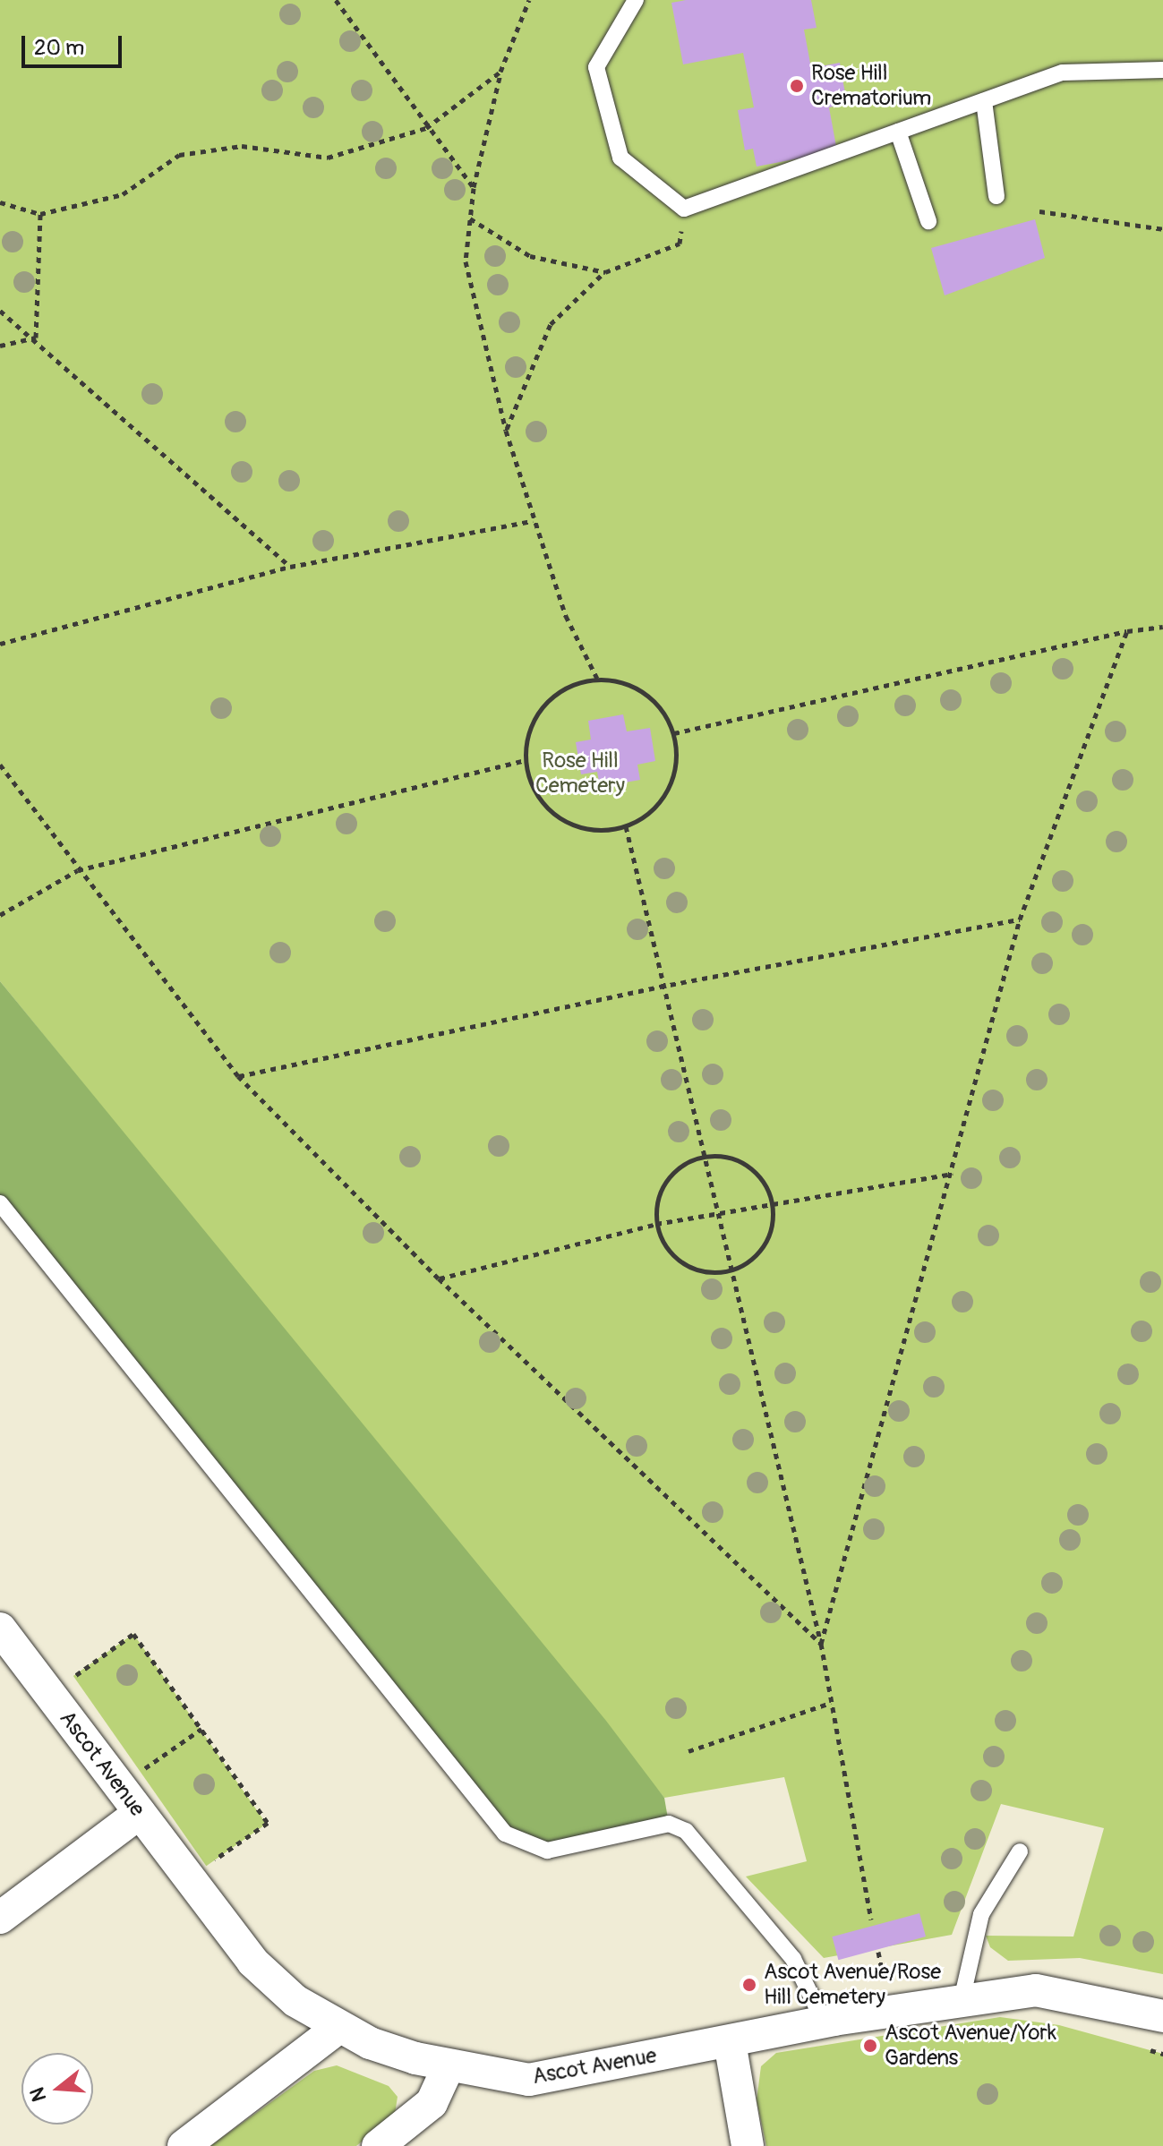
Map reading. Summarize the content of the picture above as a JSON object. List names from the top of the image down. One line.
{"streets":{"street":["Ascot Avenue"]},"parks":["Rose Hill Cemetery"],"places":["Rose Hill Crematorium","Ascot Avenue/Rose Hill Cemetery","Ascot Avenue/York Gardens"],"scale_bar":"20 m","north":"left"}
